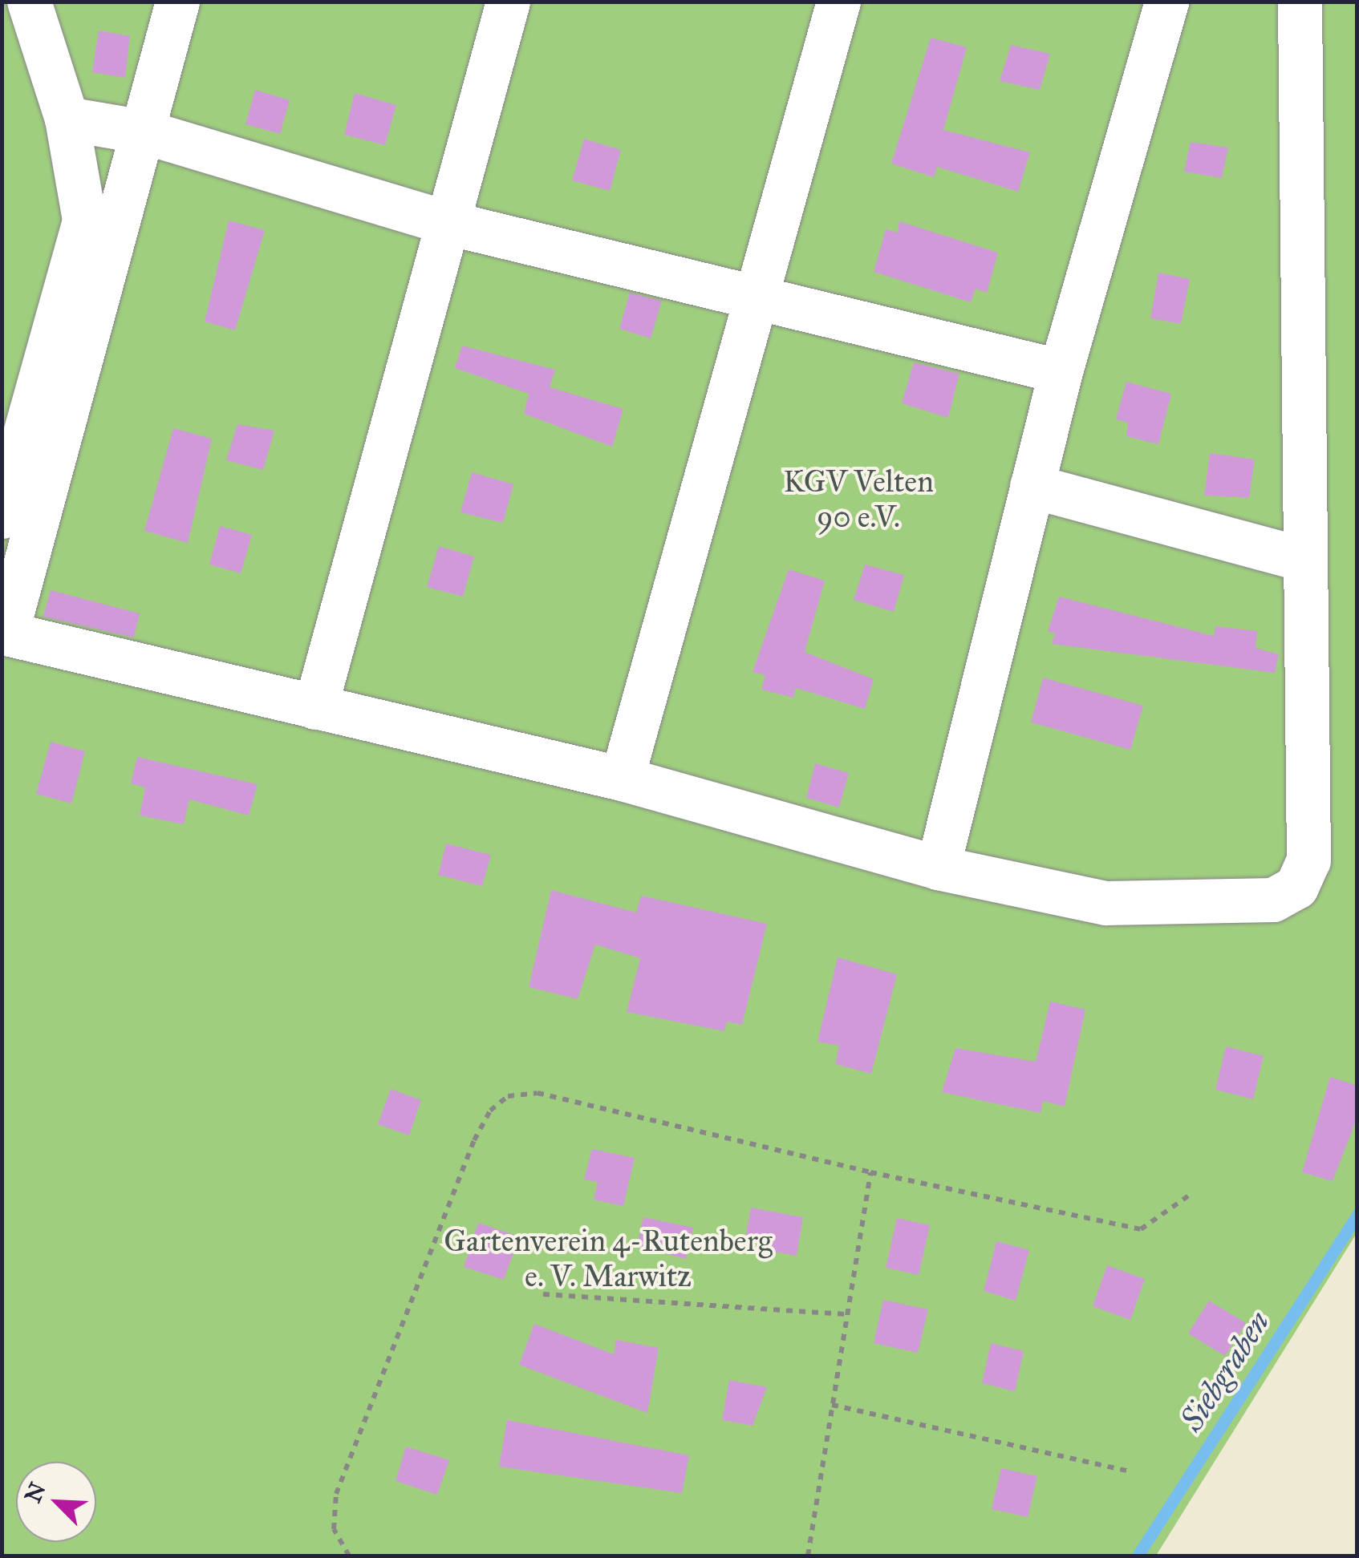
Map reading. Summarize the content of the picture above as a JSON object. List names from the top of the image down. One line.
{"water":["Siebgraben"],"parks":["KGV Velten 90 e.V.","Gartenverein 4-Rutenberg e. V. Marwitz"],"north":"top left"}
